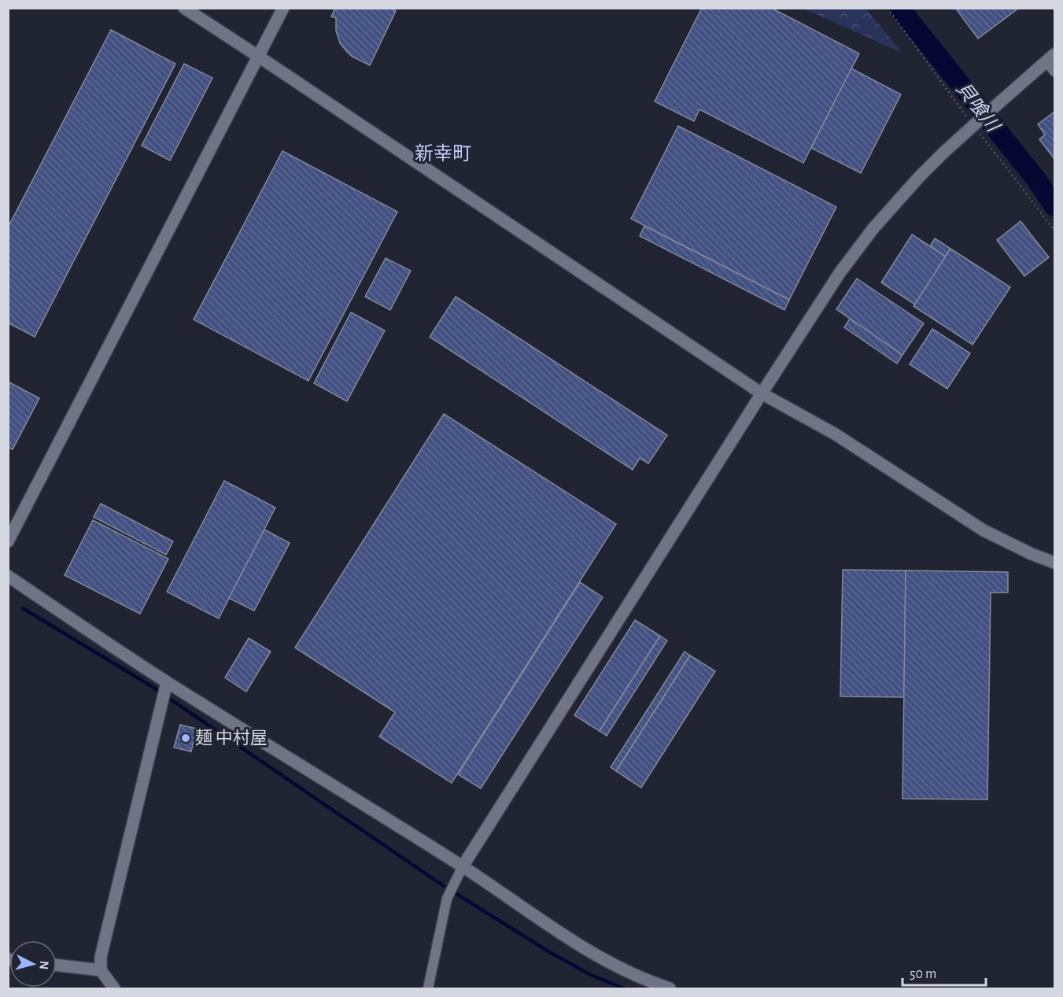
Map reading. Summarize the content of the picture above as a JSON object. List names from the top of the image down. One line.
{"districts":["新幸町"],"water":["貝喰川"],"places":["麺 中村屋"],"scale_bar":"50 m","north":"right"}
